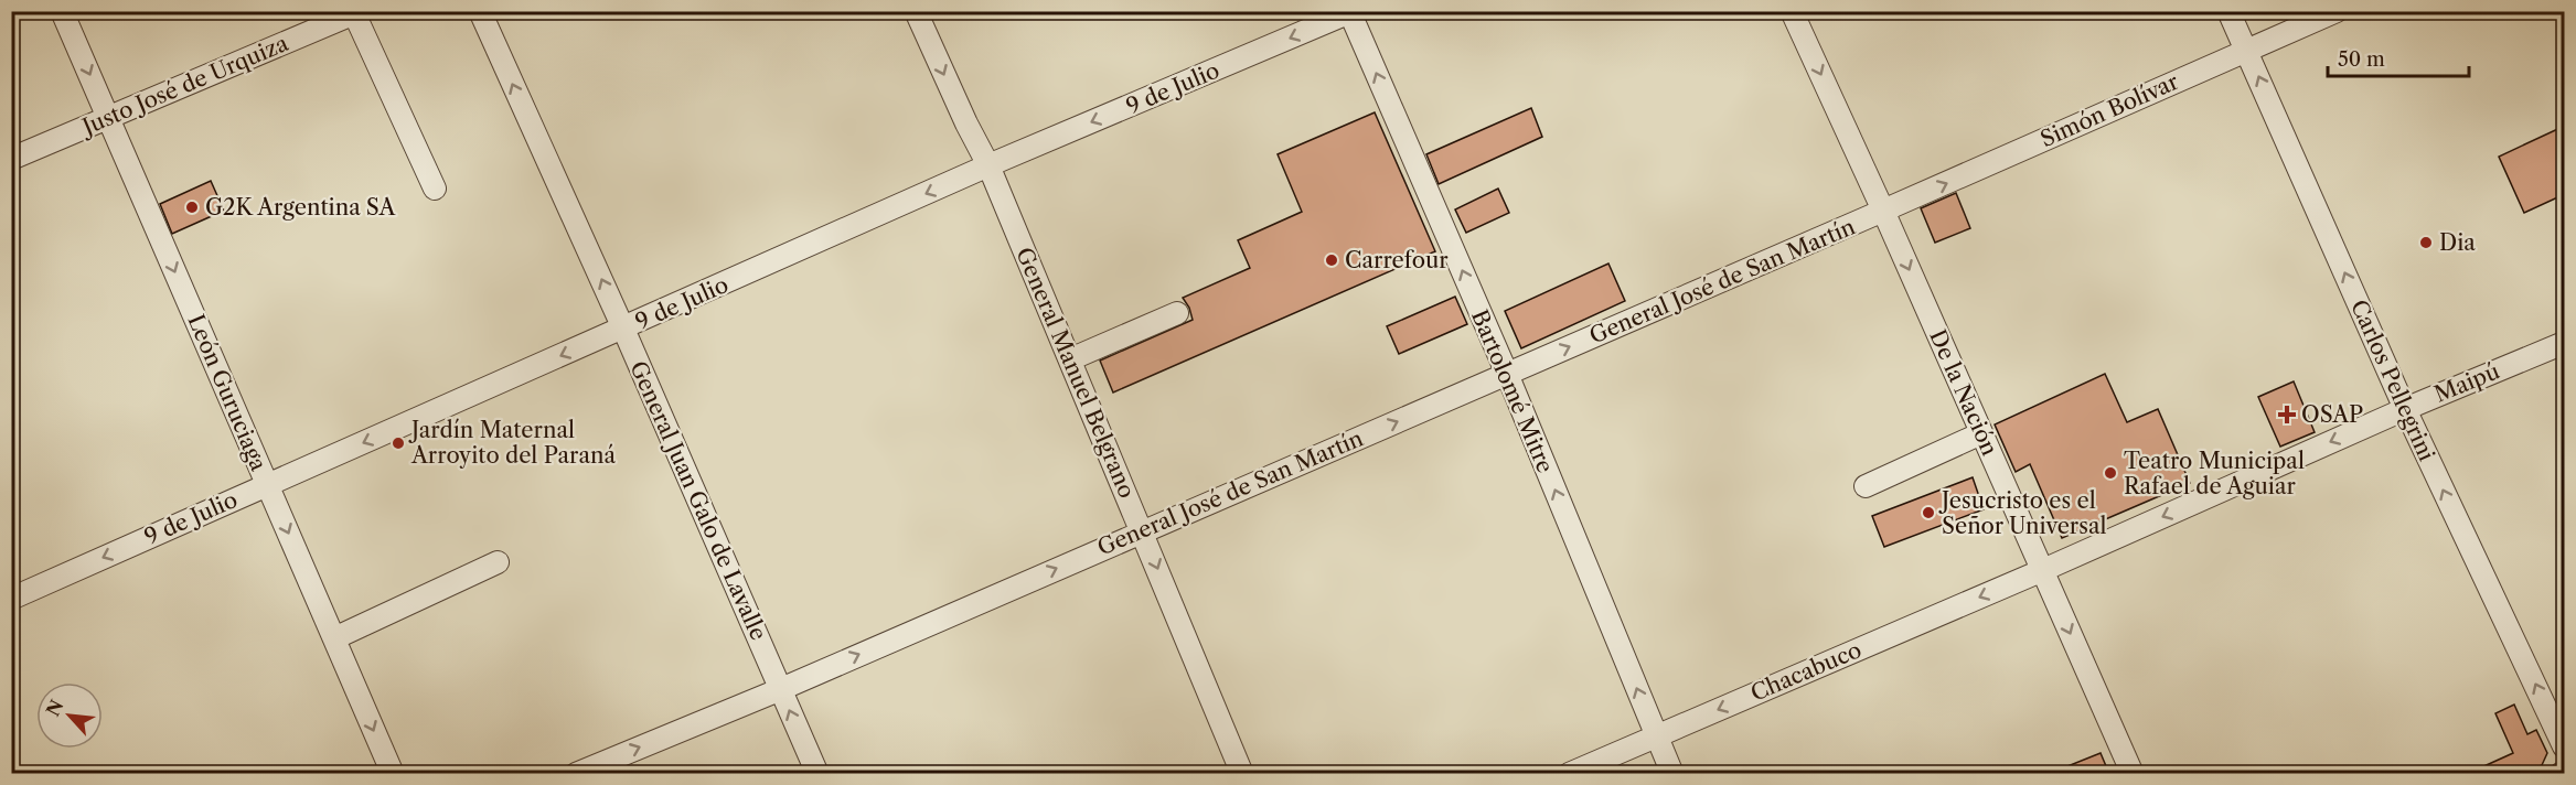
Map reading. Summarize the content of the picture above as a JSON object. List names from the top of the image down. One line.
{"streets":{"street":["Justo José de Urquiza","9 de Julio","Simón Bolívar","General José de San Martín","General Manuel Belgrano","Carlos Pellegrini","Maipú","Bartolomé Mitre","León Guruciaga","De la Nación","General Juan Galo de Lavalle","Chacabuco"]},"crossings":[["Justo José de Urquiza","León Guruciaga"],["9 de Julio","General Manuel Belgrano"],["9 de Julio","Bartolomé Mitre"],["9 de Julio","León Guruciaga"],["9 de Julio","General Juan Galo de Lavalle"],["Simón Bolívar","General José de San Martín"],["Simón Bolívar","Carlos Pellegrini"],["Simón Bolívar","De la Nación"],["General José de San Martín","General Manuel Belgrano"],["General José de San Martín","Bartolomé Mitre"],["General José de San Martín","De la Nación"],["General José de San Martín","General Juan Galo de Lavalle"],["Carlos Pellegrini","Maipú"],["Maipú","De la Nación"],["Maipú","Chacabuco"],["Bartolomé Mitre","Chacabuco"],["De la Nación","Chacabuco"]],"one_way":["9 de Julio","Simón Bolívar","General José de San Martín","General Manuel Belgrano","Carlos Pellegrini","Maipú","Bartolomé Mitre","León Guruciaga","De la Nación"],"places":{"other":["G2K Argentina SA","Dia","Carrefour","Jardín Maternal Arroyito del Paraná","Teatro Municipal Rafael de Aguiar","Jesucristo es el Señor Universal"],"health":["OSAP"]},"scale_bar":"50 m","north":"top left"}
